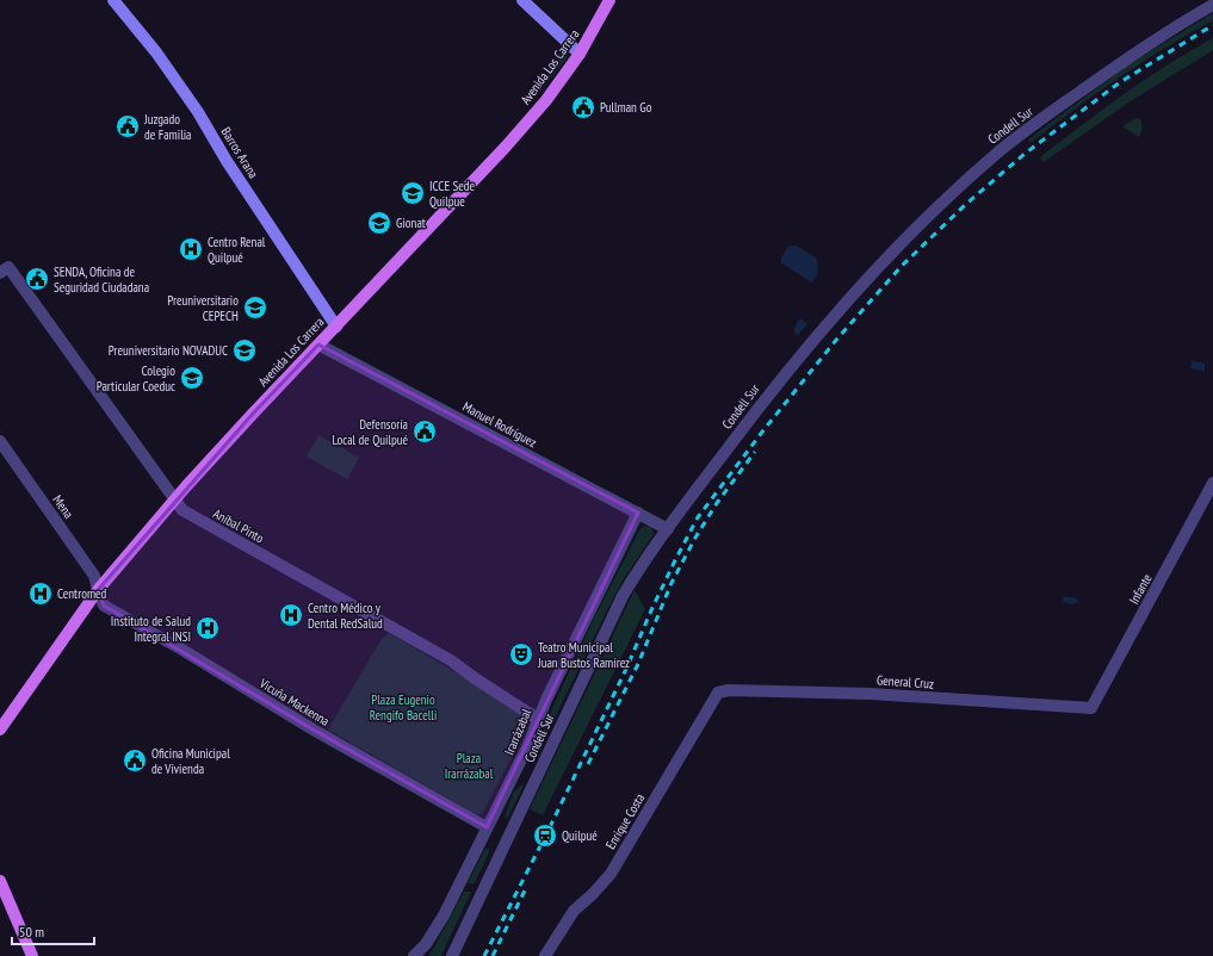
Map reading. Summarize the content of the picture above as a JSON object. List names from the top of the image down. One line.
{"streets":{"main road":["Avenida Los Carrera","Barros Arana"],"street":["Condell Sur","Manuel Rodríguez","Mena","Aníbal Pinto","Infante","General Cruz","Vicuña Mackenna","Irarrázabal","Enrique Costa"]},"crossings":[["Avenida Los Carrera","Barros Arana"],["Avenida Los Carrera","Manuel Rodríguez"],["Avenida Los Carrera","Mena"],["Avenida Los Carrera","Aníbal Pinto"],["Avenida Los Carrera","Vicuña Mackenna"],["Condell Sur","Manuel Rodríguez"],["Manuel Rodríguez","Irarrázabal"],["Mena","Vicuña Mackenna"],["Aníbal Pinto","Irarrázabal"],["Infante","General Cruz"],["General Cruz","Enrique Costa"],["Vicuña Mackenna","Irarrázabal"]],"parks":["Plaza Eugenio Rengifo Bacelli","Plaza Irarrázabal"],"places":{"public building":["Pullman Go","Juzgado de Familia","SENDA, Oficina de Seguridad Ciudadana","Defensoría Local de Quilpué","Oficina Municipal de Vivienda"],"school or university":["ICCE Sede Quilpue","Gionat","Preuniversitario CEPECH","Preuniversitario NOVADUC","Colegio Particular Coeduc"],"hospital":["Centro Renal Quilpué","Centromed","Centro Médico y Dental RedSalud","Instituto de Salud Integral INSI"],"theatre":["Teatro Municipal Juan Bustos Ramírez"],"station":["Quilpué"]},"scale_bar":"50 m"}
